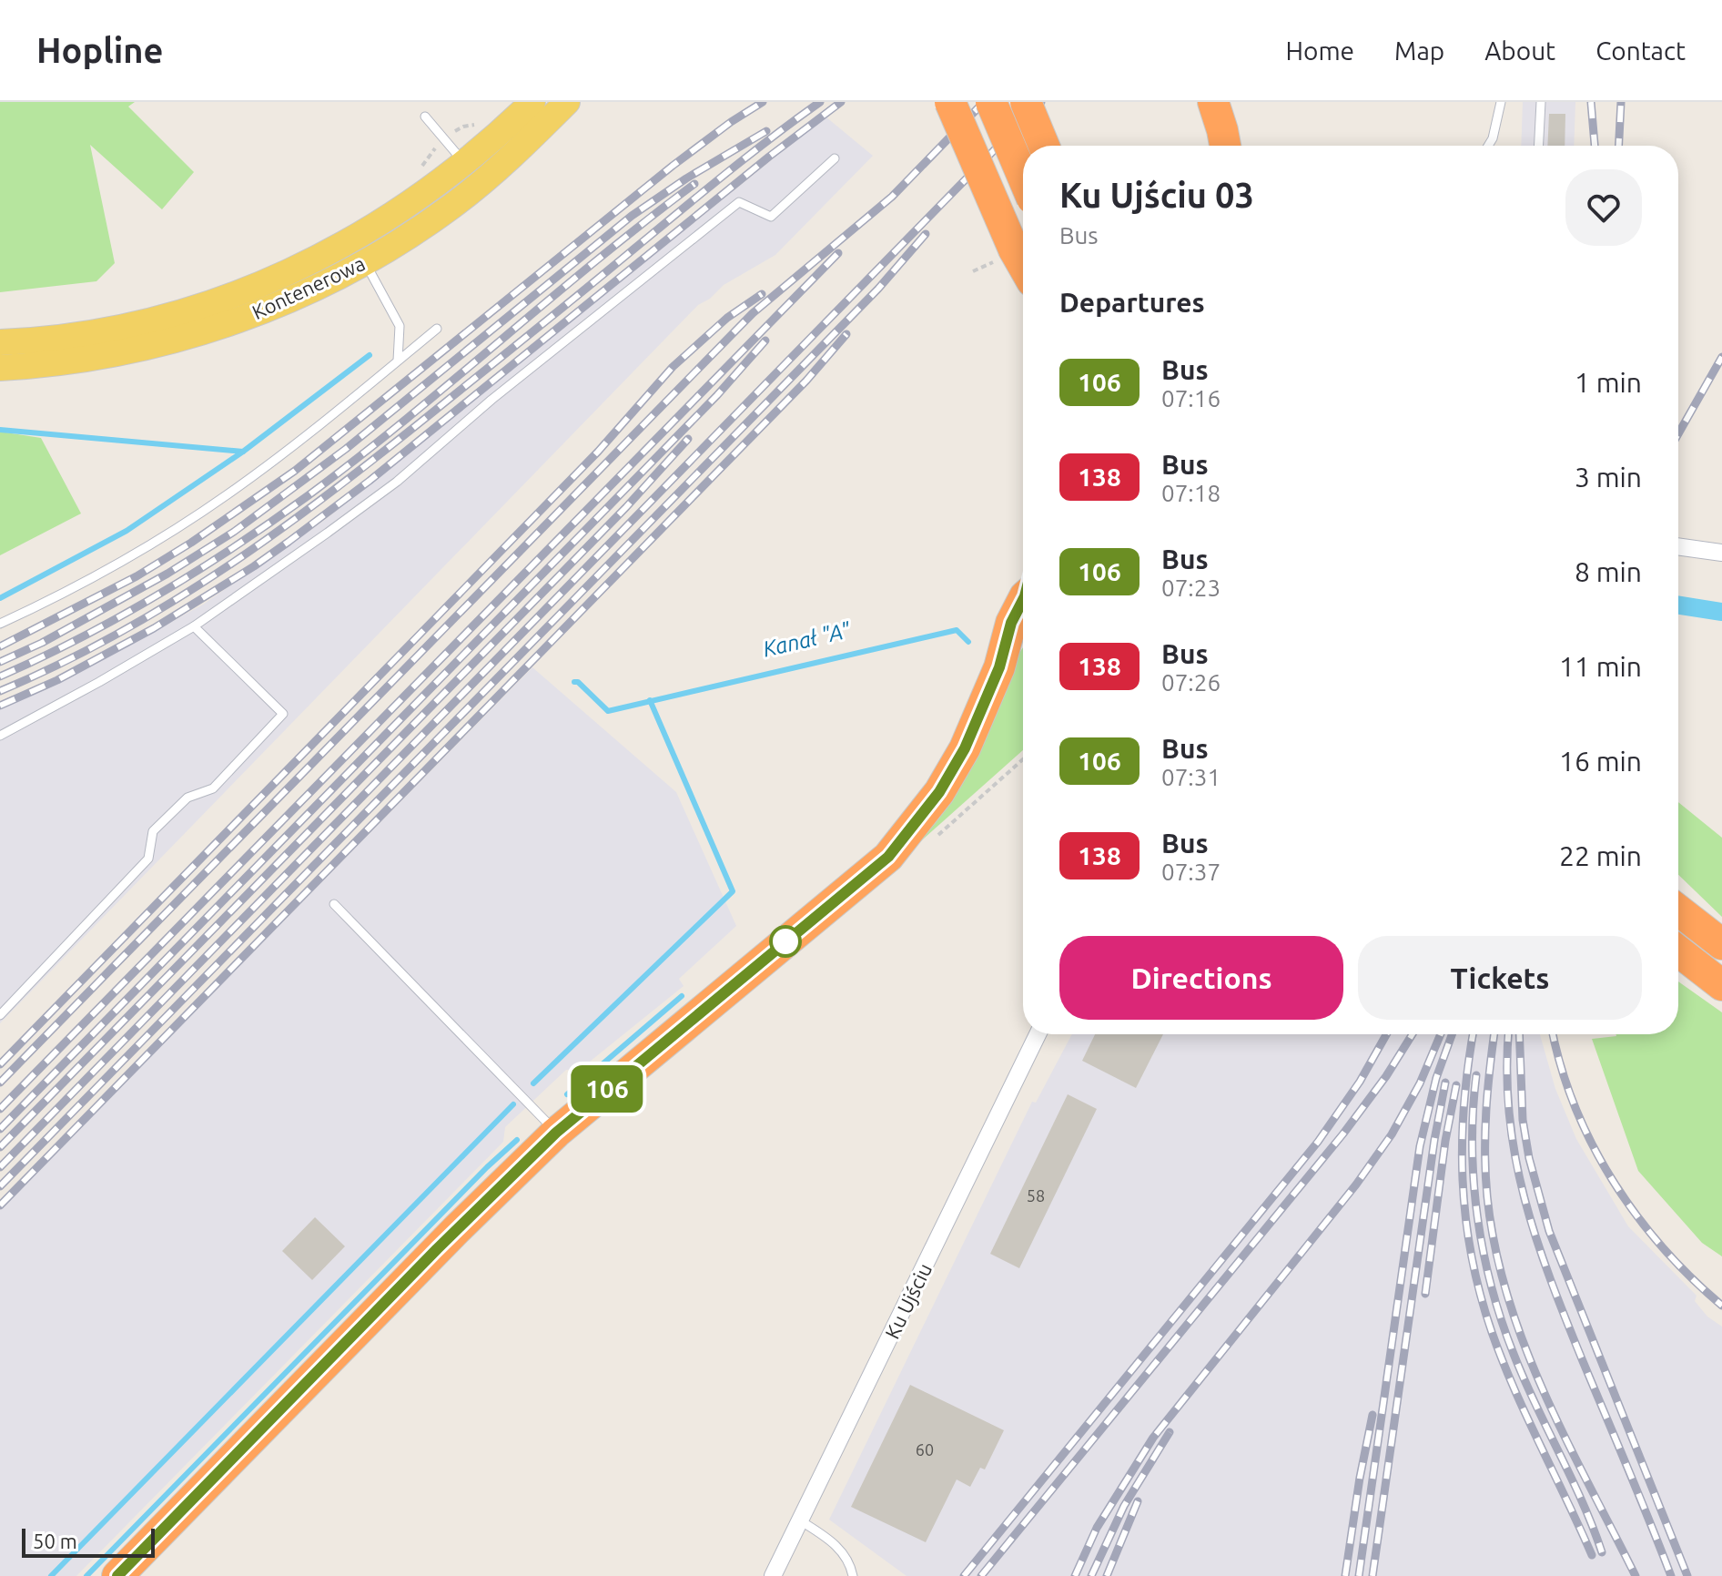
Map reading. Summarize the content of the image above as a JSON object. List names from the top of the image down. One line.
{"streets":{"main road":["Kontenerowa"],"street":["Ku Ujściu"]},"water":["Kanał \"A\""],"lines":["bus line 106"],"house_numbers":["58","60"],"scale_bar":"50 m","page":{"header":"Hopline","nav":["Home","Map","About","Contact"],"on_map":"106","heading":[["Ku Ujściu 03","Bus"],"Departures"],"list":[{"mark":"106","name":"Bus","note":"07:16","value":"1 min"},{"mark":"138","name":"Bus","note":"07:18","value":"3 min"},{"mark":"106","name":"Bus","note":"07:23","value":"8 min"},{"mark":"138","name":"Bus","note":"07:26","value":"11 min"},{"mark":"106","name":"Bus","note":"07:31","value":"16 min"},{"mark":"138","name":"Bus","note":"07:37","value":"22 min"}],"buttons":["Directions","Tickets"],"scale":"50 m"}}
